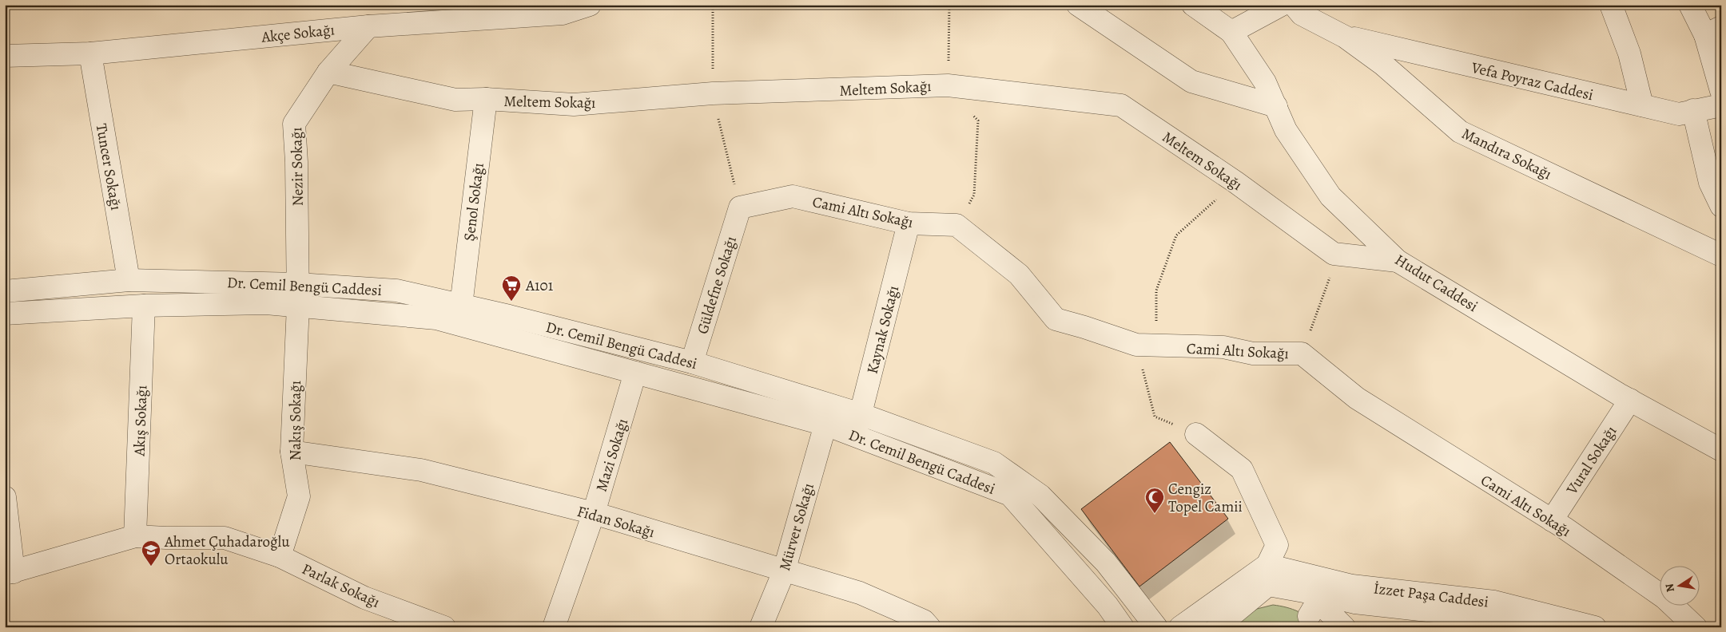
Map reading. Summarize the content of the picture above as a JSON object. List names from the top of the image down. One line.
{"streets":{"street":["Akçe Sokağı","Vefa Poyraz Caddesi","Meltem Sokağı","Mandıra Sokağı","Tuncer Sokağı","Nezir Sokağı","Şenol Sokağı","Cami Altı Sokağı","Hudut Caddesi","Güldefne Sokağı","Dr. Cemil Bengü Caddesi","Kaynak Sokağı","Akış Sokağı","Nakış Sokağı","Mazi Sokağı","Vural Sokağı","Fidan Sokağı","Mürver Sokağı","Parlak Sokağı","İzzet Paşa Caddesi"]},"crossings":[["Akçe Sokağı","Tuncer Sokağı"],["Akçe Sokağı","Nezir Sokağı"],["Vefa Poyraz Caddesi","Mandıra Sokağı"],["Meltem Sokağı","Nezir Sokağı"],["Meltem Sokağı","Şenol Sokağı"],["Tuncer Sokağı","Dr. Cemil Bengü Caddesi"],["Nezir Sokağı","Dr. Cemil Bengü Caddesi"],["Nezir Sokağı","Nakış Sokağı"],["Şenol Sokağı","Dr. Cemil Bengü Caddesi"],["Cami Altı Sokağı","Güldefne Sokağı"],["Cami Altı Sokağı","Kaynak Sokağı"],["Cami Altı Sokağı","Vural Sokağı"],["Hudut Caddesi","Vural Sokağı"],["Güldefne Sokağı","Dr. Cemil Bengü Caddesi"],["Dr. Cemil Bengü Caddesi","Kaynak Sokağı"],["Dr. Cemil Bengü Caddesi","Akış Sokağı"],["Dr. Cemil Bengü Caddesi","Nakış Sokağı"],["Dr. Cemil Bengü Caddesi","Mazi Sokağı"],["Dr. Cemil Bengü Caddesi","Mürver Sokağı"],["Akış Sokağı","Parlak Sokağı"],["Nakış Sokağı","Fidan Sokağı"],["Nakış Sokağı","Parlak Sokağı"],["Mazi Sokağı","Fidan Sokağı"],["Fidan Sokağı","Mürver Sokağı"]],"places":{"supermarket":["A101"],"mosque":["Cengiz Topel Camii"],"school or university":["Ahmet Çuhadaroğlu Ortaokulu"]},"north":"left"}
